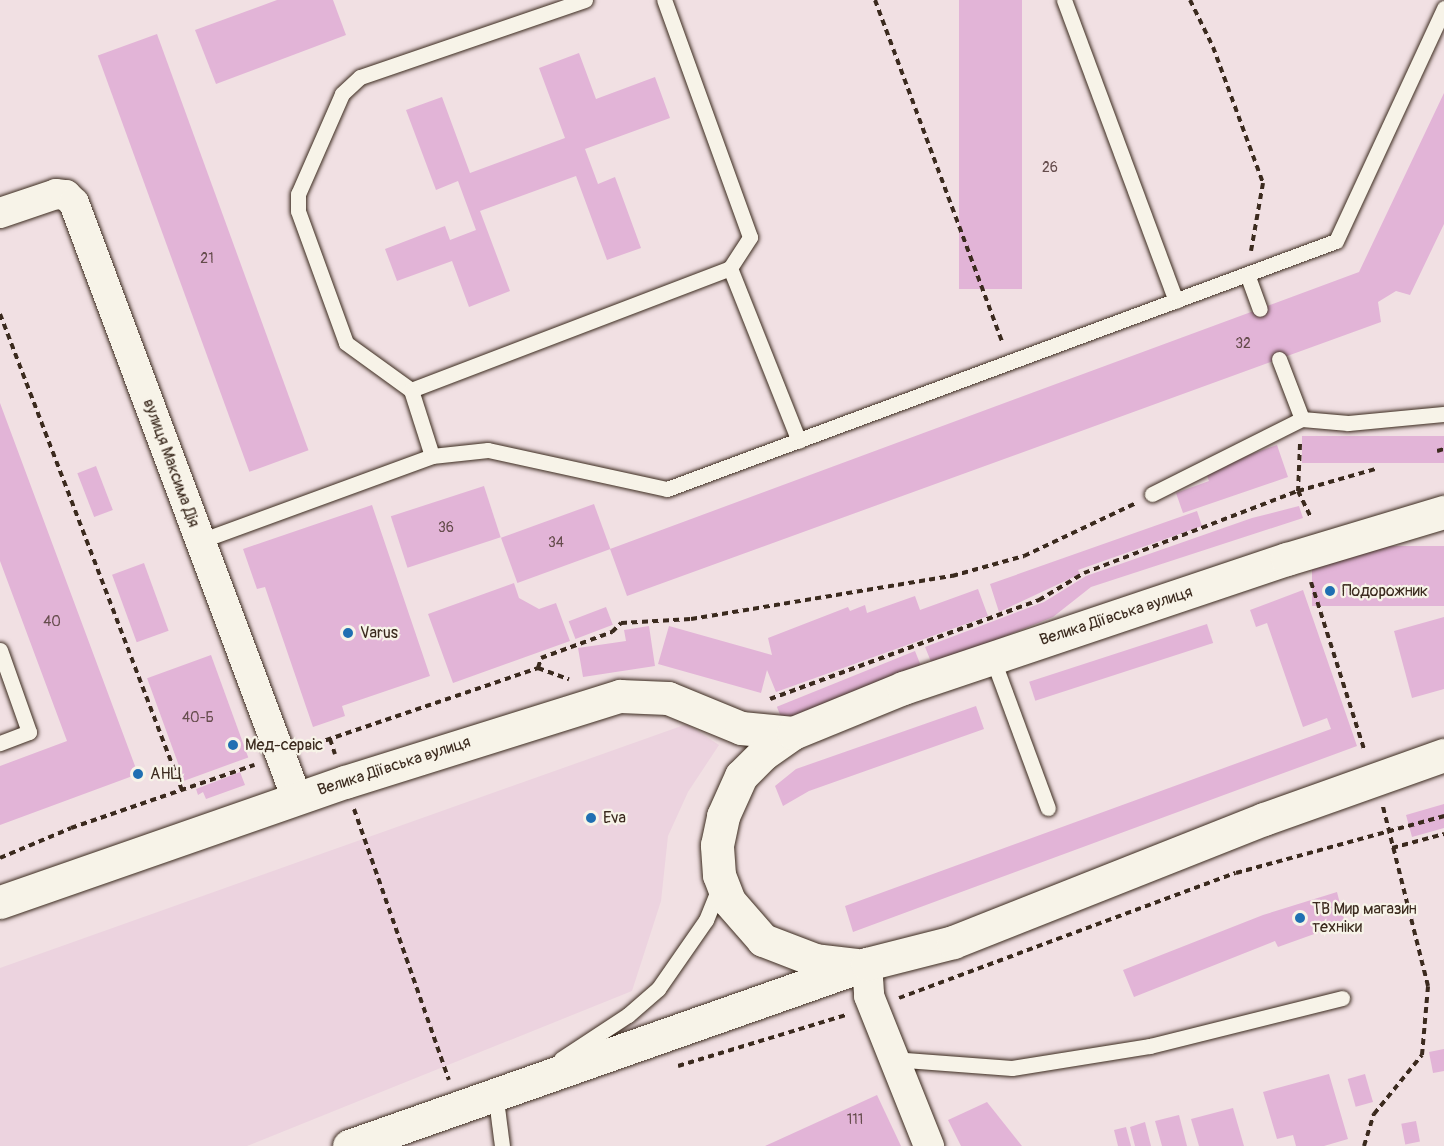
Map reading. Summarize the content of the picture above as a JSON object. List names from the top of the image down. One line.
{"streets":{"main road":["Велика Діївська вулиця"],"street":["вулиця Максима Дія"]},"crossings":[["вулиця Максима Дія","Велика Діївська вулиця"]],"places":["Подорожник","Varus","Мед-сервіс","АНЦ","Eva","ТВ Мир магазин техніки"],"house_numbers":["26","21","32","36","34","40","40-Б","111"]}
